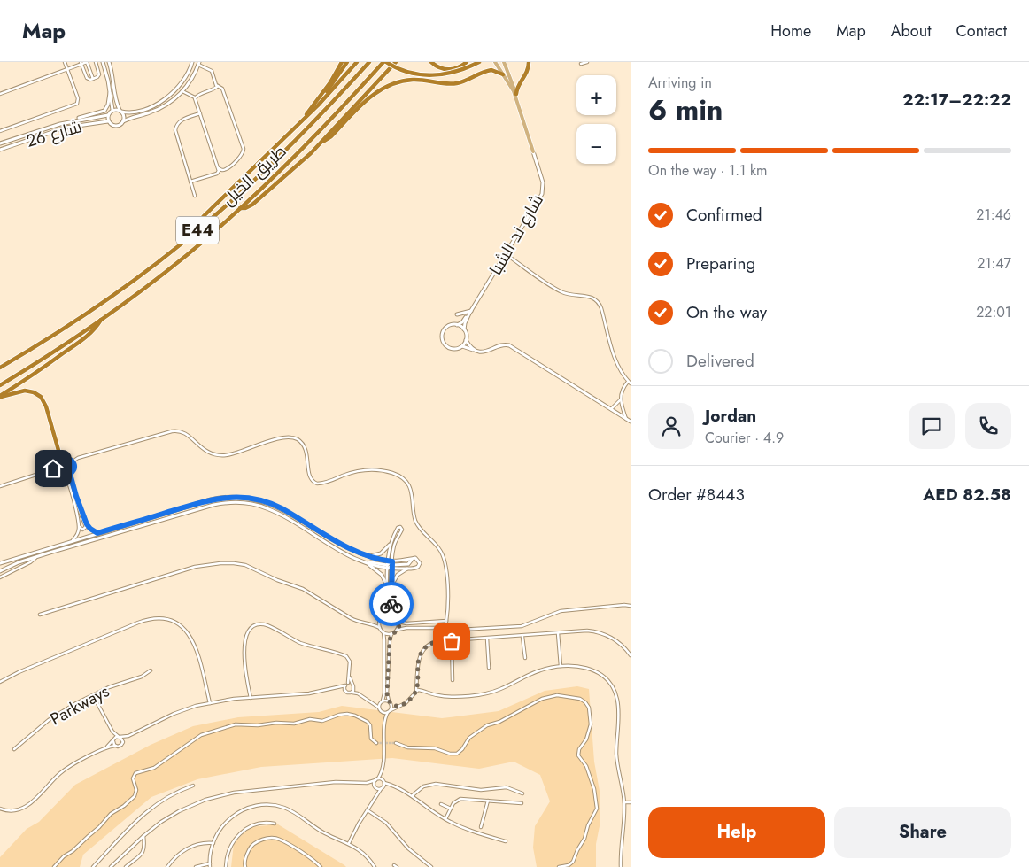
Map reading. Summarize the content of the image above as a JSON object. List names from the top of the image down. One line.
{"streets":{"highway":["طريق الخيل","E44"],"street":["شارع 26","شارع ند الشبا","Parkways"]},"page":{"header":"Map","nav":["Home","Map","About","Contact"],"heading":["6 min","Arriving in","22:17–22:22"],"panel":["Jordan","Courier · 4.9","Order #8443","AED 82.58"],"map_buttons":["+","−"],"bar":"On the way · 1.1 km","list":[["Confirmed","21:46"],["Preparing","21:47"],["On the way","22:01"],"Delivered"],"buttons":["Help","Share"]}}
